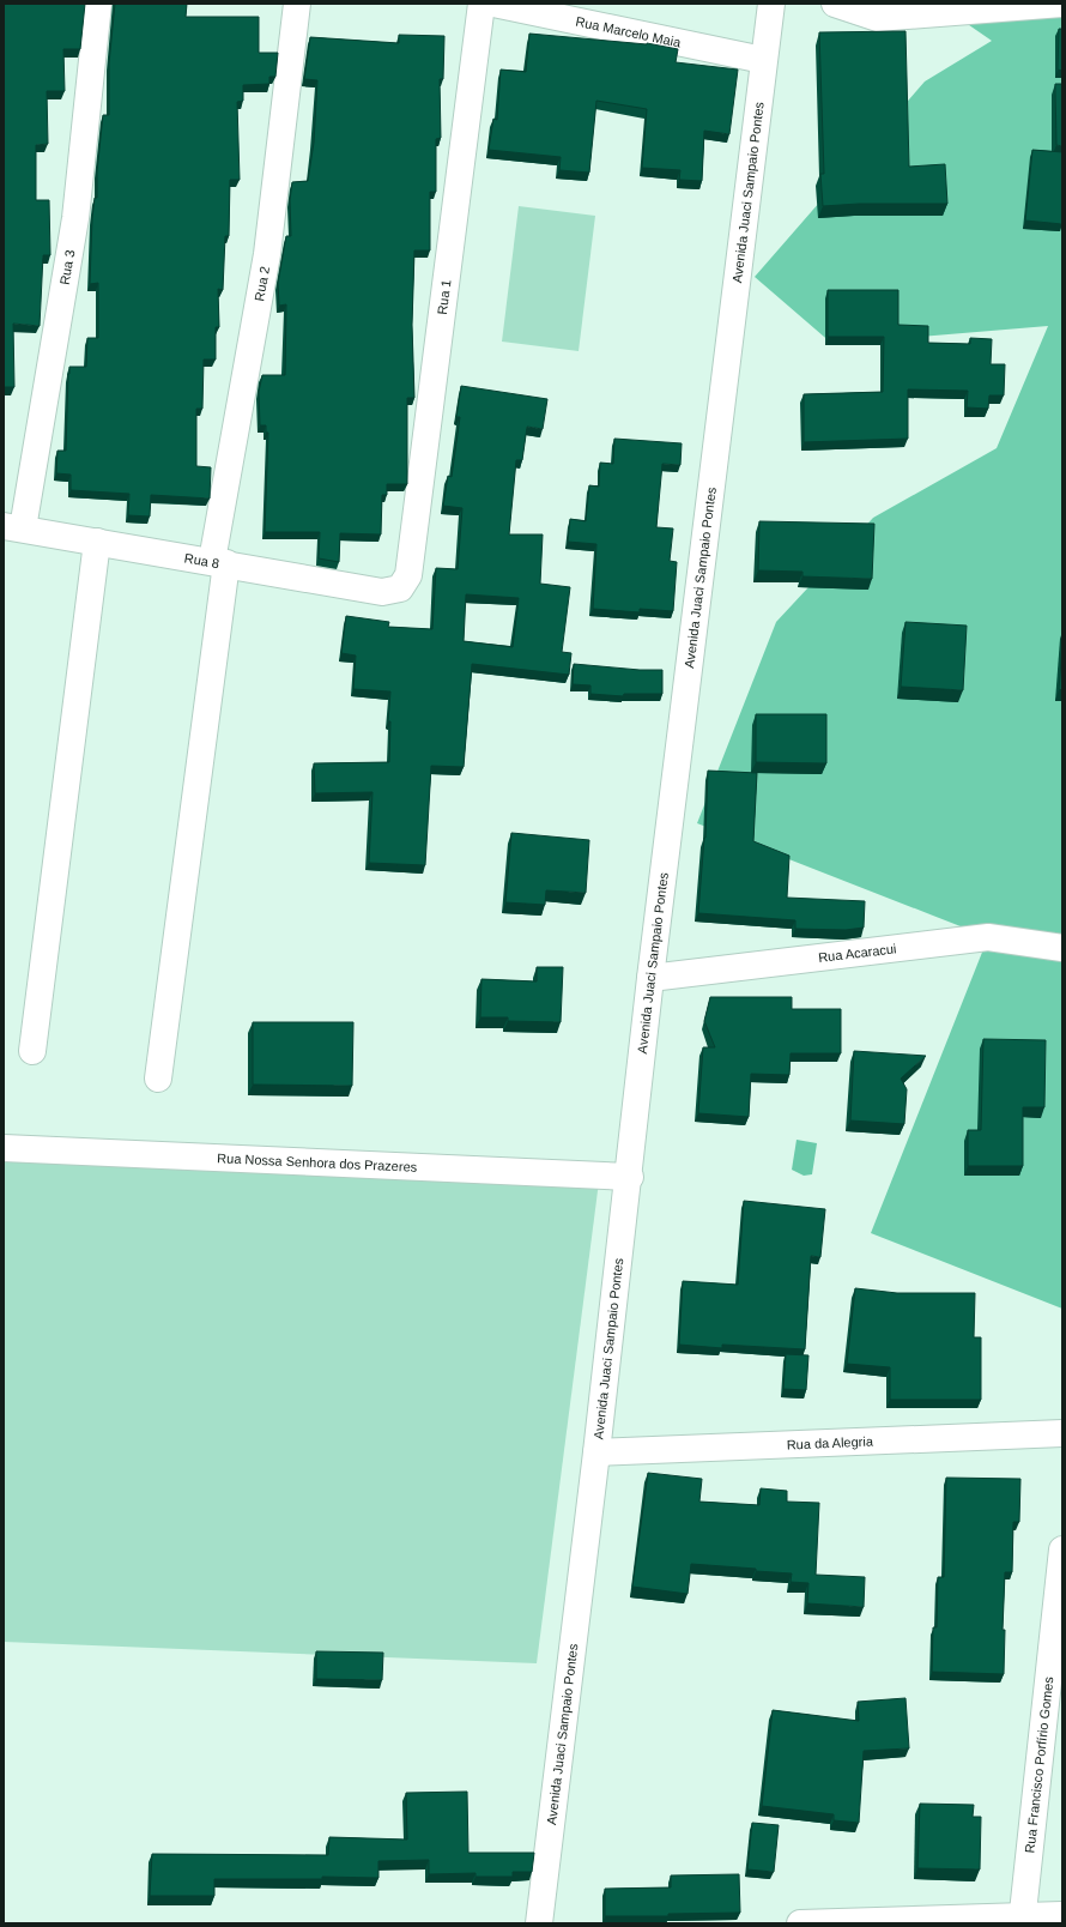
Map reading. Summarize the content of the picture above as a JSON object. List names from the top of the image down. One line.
{"streets":{"street":["Rua Marcelo Maia","Avenida Juaci Sampaio Pontes","Rua 3","Rua 2","Rua 1","Rua 8","Rua Acaracui","Rua Nossa Senhora dos Prazeres","Rua da Alegria","Rua Francisco Porfírio Gomes"]},"crossings":[["Rua Marcelo Maia","Avenida Juaci Sampaio Pontes"],["Avenida Juaci Sampaio Pontes","Rua Acaracui"],["Avenida Juaci Sampaio Pontes","Rua Nossa Senhora dos Prazeres"],["Avenida Juaci Sampaio Pontes","Rua da Alegria"],["Rua 3","Rua 8"],["Rua 2","Rua 8"],["Rua 1","Rua 8"]]}
